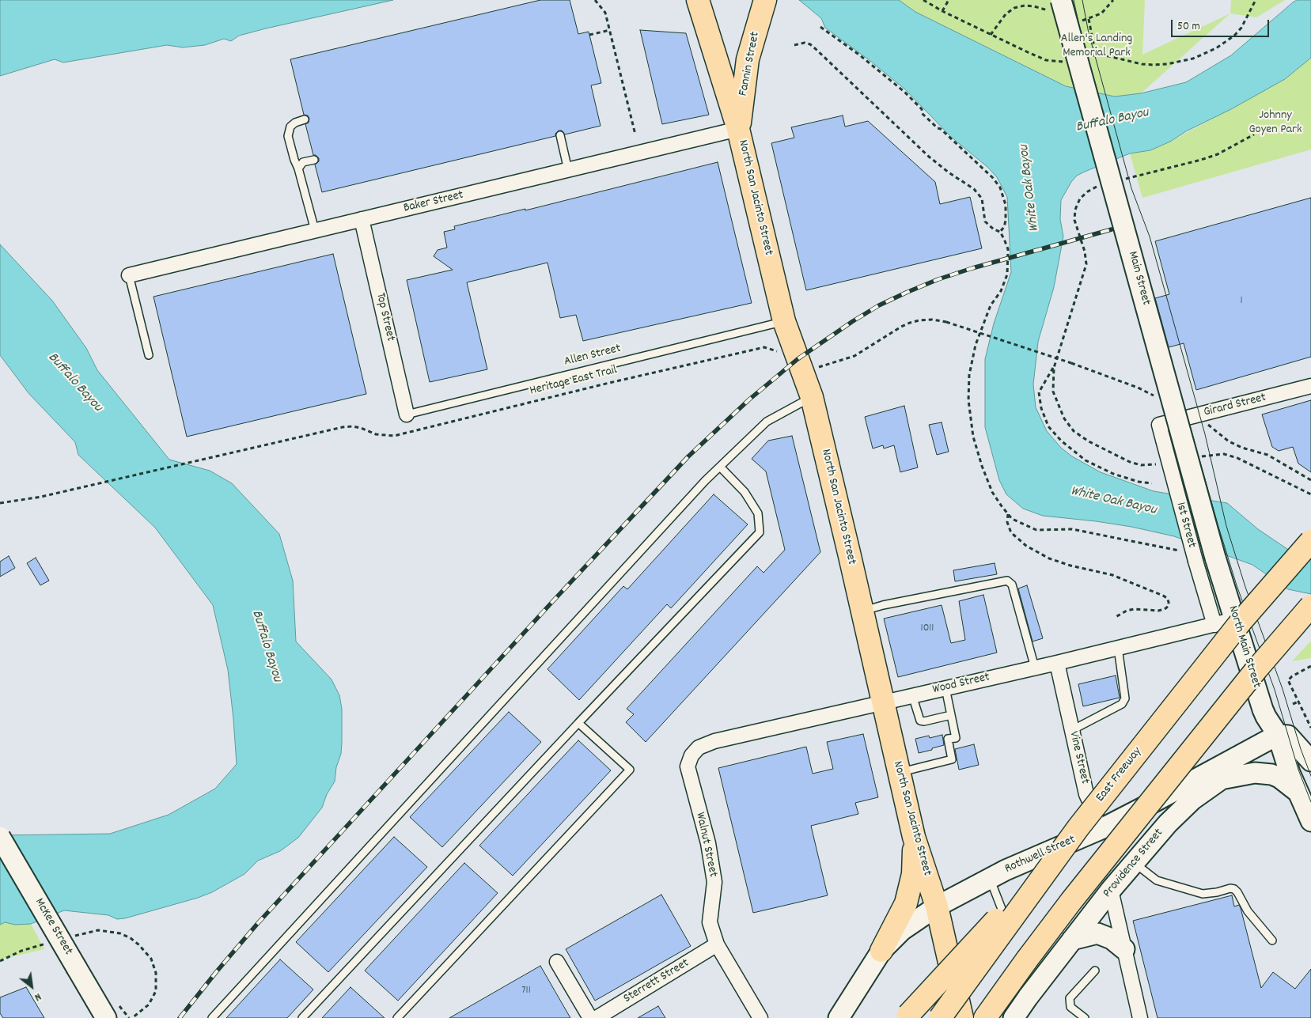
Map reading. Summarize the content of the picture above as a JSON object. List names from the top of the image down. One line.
{"streets":{"main road":["Fannin Street","North San Jacinto Street","Main Street","North Main Street","East Freeway","Rothwell Street","Providence Street","McKee Street"],"street":["Baker Street","Top Street","Girard Street","1st Street","Wood Street","Vine Street","Walnut Street","Sterrett Street"],"lane":["Allen Street"],"path":["Heritage East Trail"]},"crossings":[["Fannin Street","North San Jacinto Street"],["Fannin Street","Baker Street"],["North San Jacinto Street","Baker Street"],["North San Jacinto Street","Allen Street"],["North San Jacinto Street","Wood Street"],["North San Jacinto Street","Rothwell Street"],["Baker Street","Top Street"],["Main Street","North Main Street"],["Top Street","Allen Street"],["Girard Street","1st Street"],["1st Street","Wood Street"],["North Main Street","Wood Street"],["North Main Street","Rothwell Street"],["North Main Street","Providence Street"],["Wood Street","Vine Street"],["Wood Street","Walnut Street"],["Vine Street","Rothwell Street"],["Vine Street","Providence Street"],["Walnut Street","Sterrett Street"],["Rothwell Street","Providence Street"]],"water":["Buffalo Bayou","White Oak Bayou"],"parks":["Allen's Landing Memorial Park","Johnny Goyen Park"],"house_numbers":["1","1011","711"],"scale_bar":"50 m","north":"bottom right"}
